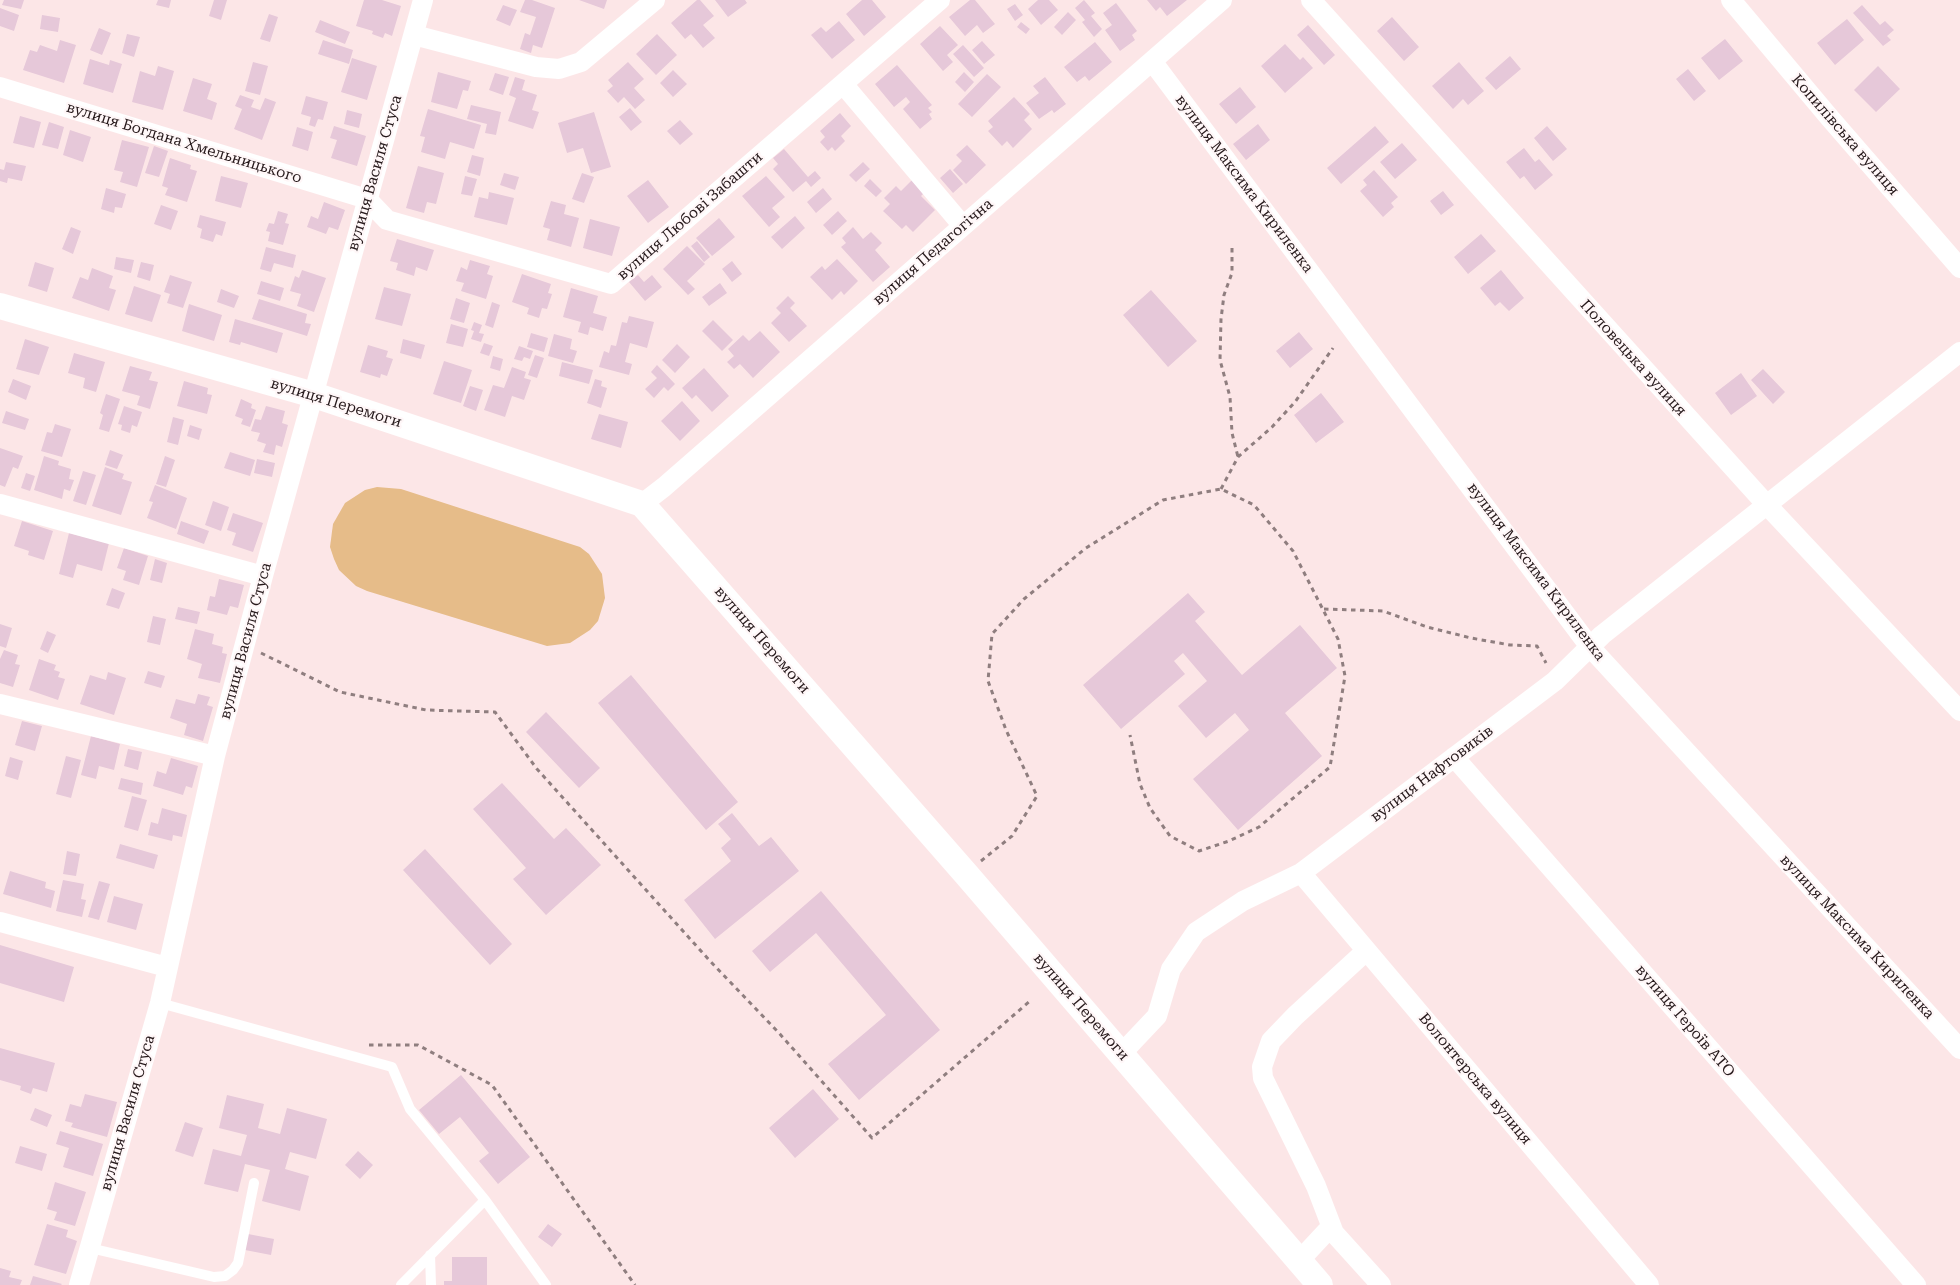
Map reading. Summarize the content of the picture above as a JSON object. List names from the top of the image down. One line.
{"streets":{"street":["Копилівська вулиця","вулиця Богдана Хмельницького","вулиця Василя Стуса","вулиця Максима Кириленка","вулиця Любові Забашти","вулиця Педагогічна","Половецька вулиця","вулиця Перемоги","вулиця Нафтовиків","вулиця Героїв АТО","Волонтерська вулиця"]},"crossings":[["вулиця Богдана Хмельницького","вулиця Василя Стуса"],["вулиця Богдана Хмельницького","вулиця Любові Забашти"],["вулиця Василя Стуса","вулиця Любові Забашти"],["вулиця Василя Стуса","вулиця Перемоги"],["вулиця Максима Кириленка","вулиця Педагогічна"],["вулиця Максима Кириленка","вулиця Нафтовиків"],["вулиця Педагогічна","вулиця Перемоги"],["Половецька вулиця","вулиця Нафтовиків"],["вулиця Перемоги","вулиця Нафтовиків"],["вулиця Нафтовиків","вулиця Героїв АТО"],["вулиця Нафтовиків","Волонтерська вулиця"]]}
